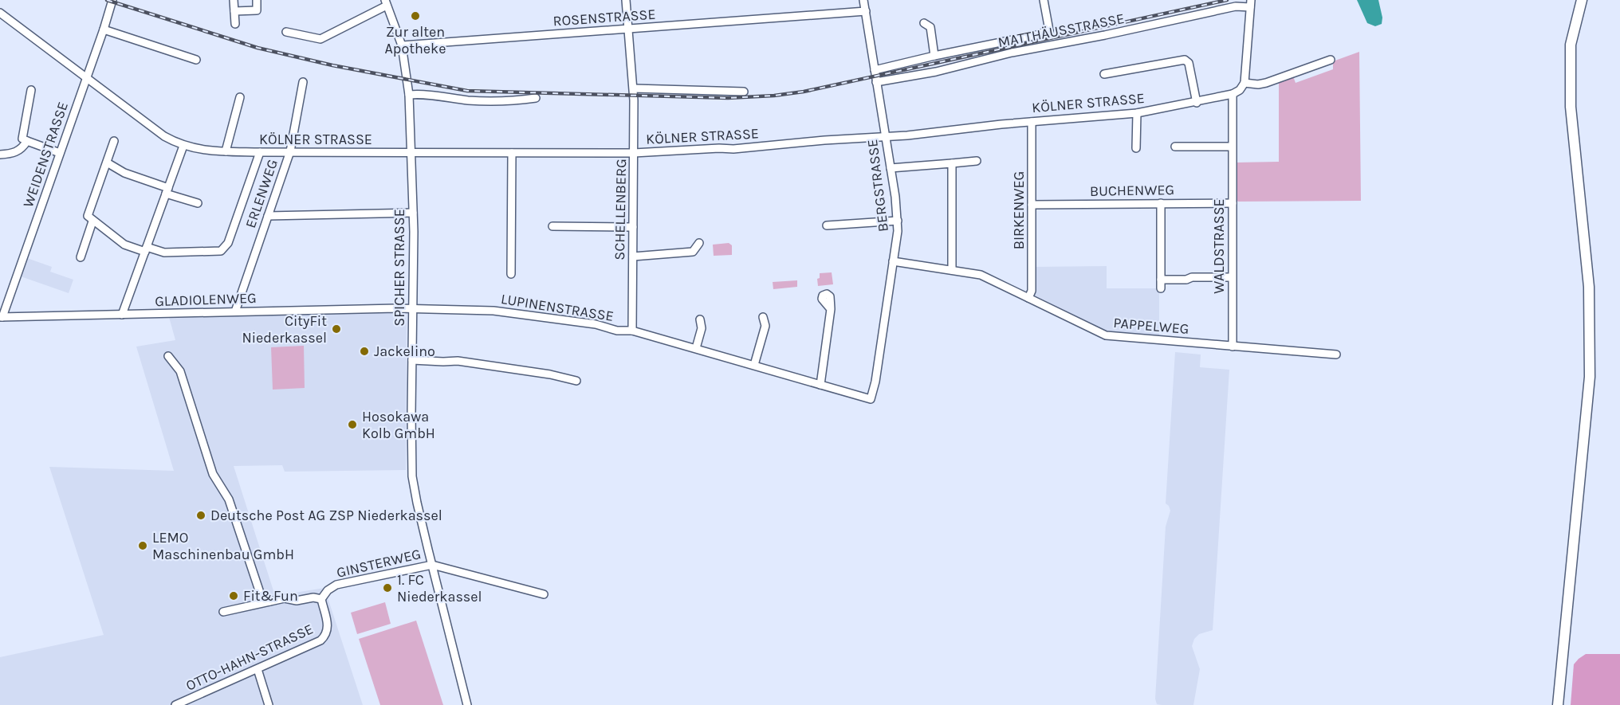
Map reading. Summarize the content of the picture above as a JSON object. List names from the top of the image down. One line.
{"streets":{"street":["ROSENSTRASSE","MATTHÄUSSTRASSE","KÖLNER STRASSE","WEIDENSTRASSE","BERGSTRASSE","BUCHENWEG","ERLENWEG","SCHELLENBERG","BIRKENWEG","WALDSTRASSE","SPICHER STRASSE","GLADIOLENWEG","LUPINENSTRASSE","PAPPELWEG","GINSTERWEG","OTTO-HAHN-STRASSE"]},"crossings":[["ROSENSTRASSE","BERGSTRASSE"],["ROSENSTRASSE","SCHELLENBERG"],["ROSENSTRASSE","SPICHER STRASSE"],["MATTHÄUSSTRASSE","BERGSTRASSE"],["KÖLNER STRASSE","WEIDENSTRASSE"],["KÖLNER STRASSE","BERGSTRASSE"],["KÖLNER STRASSE","ERLENWEG"],["KÖLNER STRASSE","SCHELLENBERG"],["KÖLNER STRASSE","BIRKENWEG"],["KÖLNER STRASSE","WALDSTRASSE"],["KÖLNER STRASSE","SPICHER STRASSE"],["WEIDENSTRASSE","GLADIOLENWEG"],["BERGSTRASSE","LUPINENSTRASSE"],["BERGSTRASSE","PAPPELWEG"],["BUCHENWEG","BIRKENWEG"],["BUCHENWEG","WALDSTRASSE"],["ERLENWEG","GLADIOLENWEG"],["SCHELLENBERG","LUPINENSTRASSE"],["BIRKENWEG","PAPPELWEG"],["WALDSTRASSE","PAPPELWEG"],["SPICHER STRASSE","GLADIOLENWEG"],["SPICHER STRASSE","LUPINENSTRASSE"],["SPICHER STRASSE","GINSTERWEG"],["GLADIOLENWEG","LUPINENSTRASSE"],["GINSTERWEG","OTTO-HAHN-STRASSE"]],"places":["Zur alten Apotheke","CityFit Niederkassel","Jackelino","Hosokawa Kolb GmbH","Deutsche Post AG ZSP Niederkassel","LEMO Maschinenbau GmbH","1. FC Niederkassel","Fit&Fun"]}
